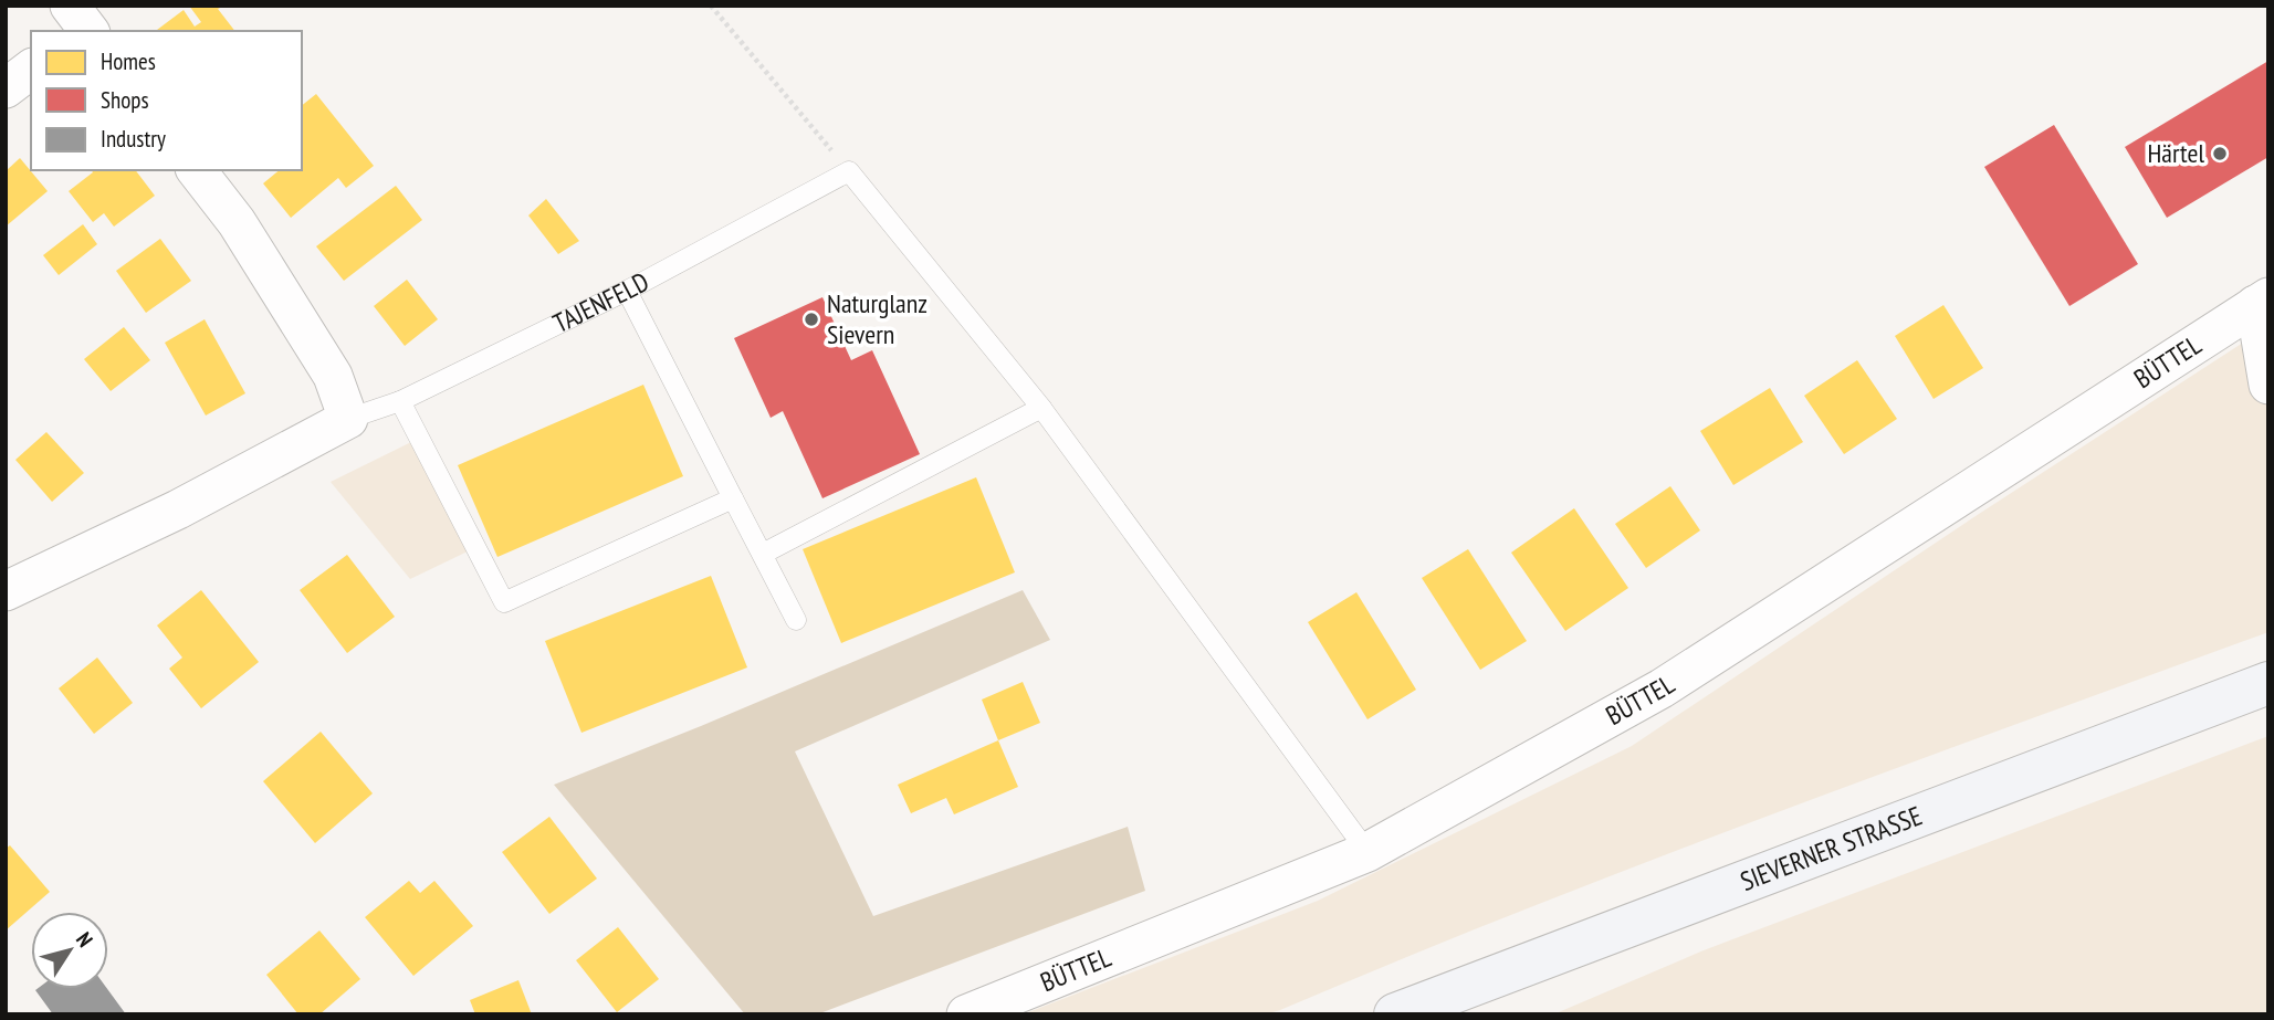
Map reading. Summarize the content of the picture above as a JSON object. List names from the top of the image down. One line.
{"streets":{"main road":["SIEVERNER STRASSE"],"street":["TAJENFELD","BÜTTEL"]},"places":["Härtel","Naturglanz Sievern"],"legend":["Homes","Shops","Industry"],"north":"top right"}
